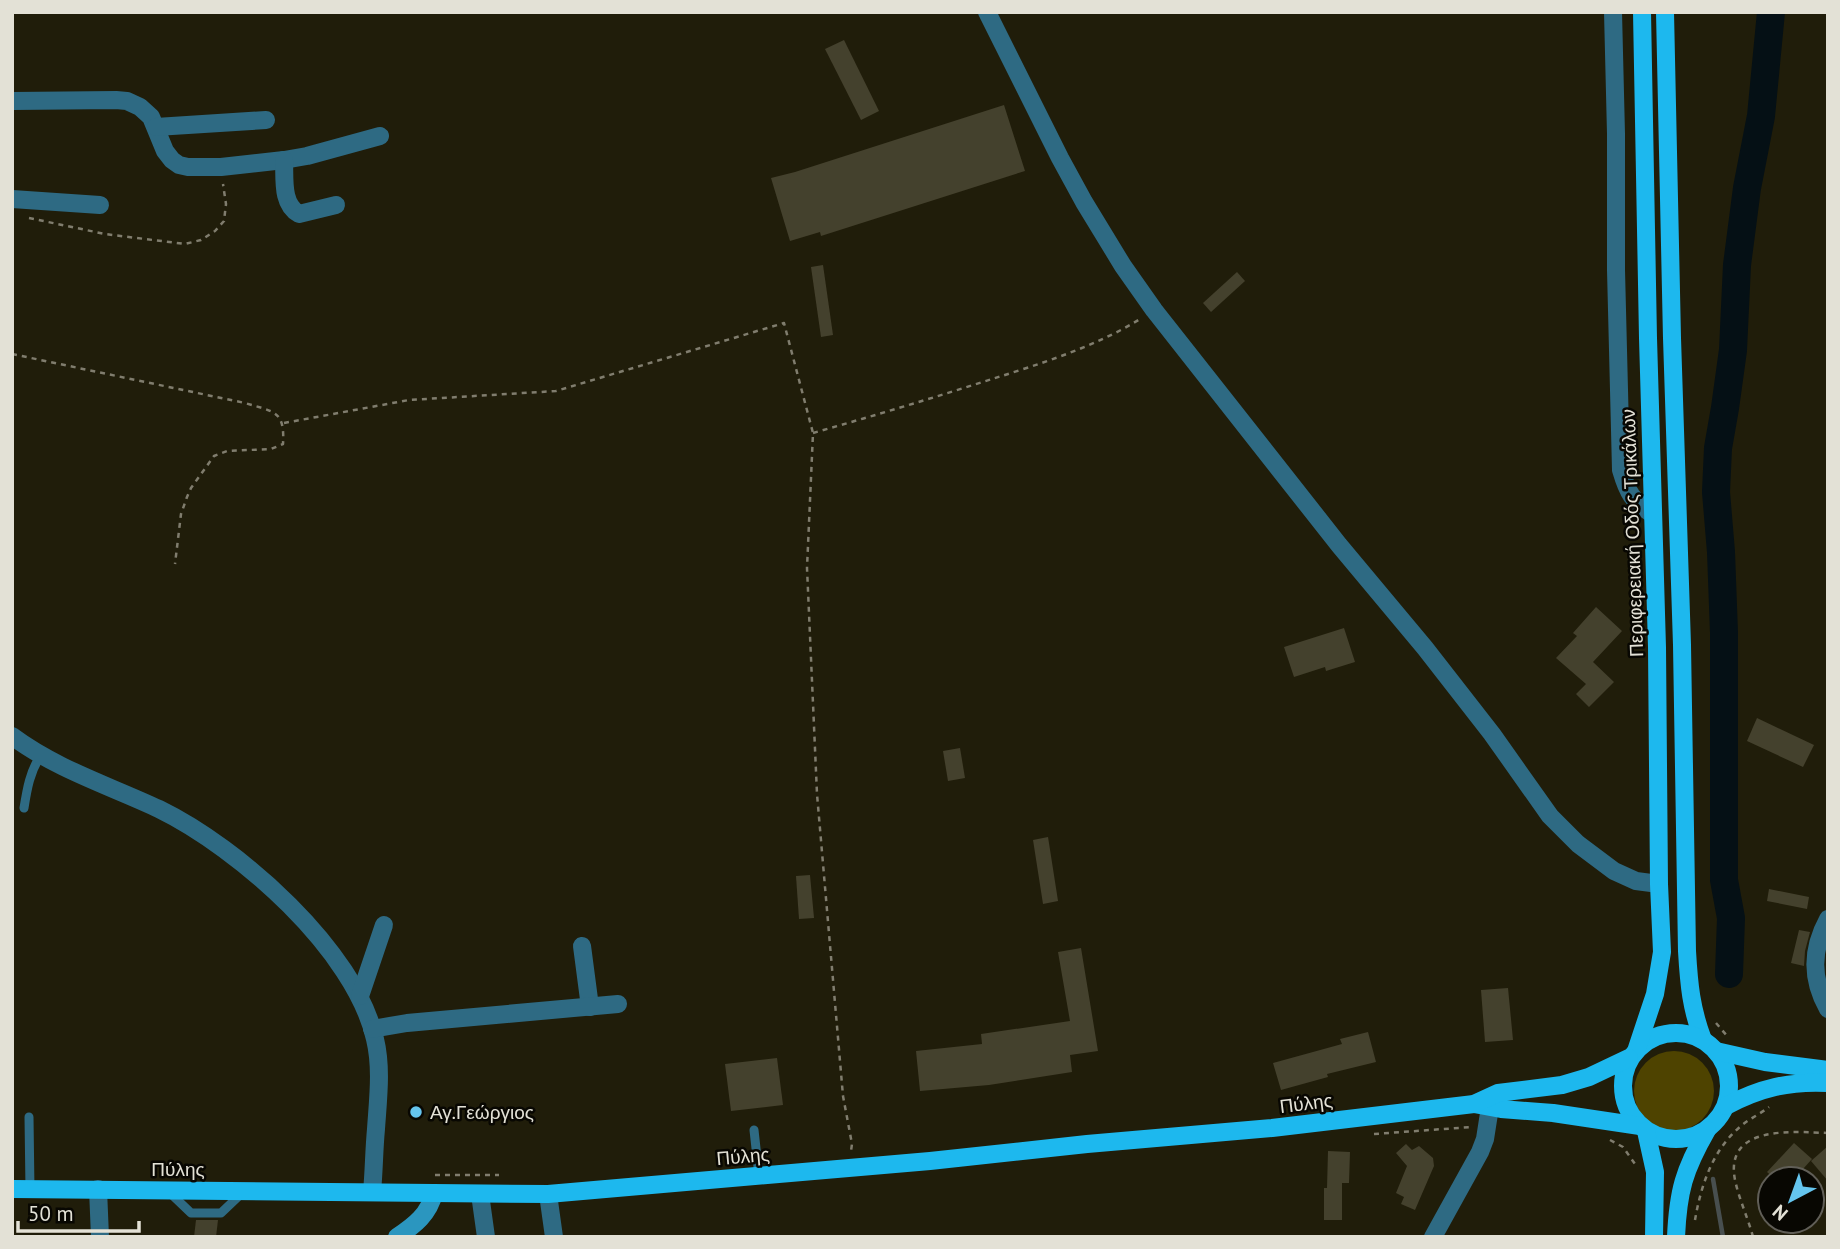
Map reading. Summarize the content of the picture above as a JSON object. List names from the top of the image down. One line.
{"streets":{"main road":["Περιφερειακή Οδός Τρικάλων","Πύλης"]},"places":["Αγ.Γεώργιος"],"scale_bar":"50 m","north":"bottom left"}
